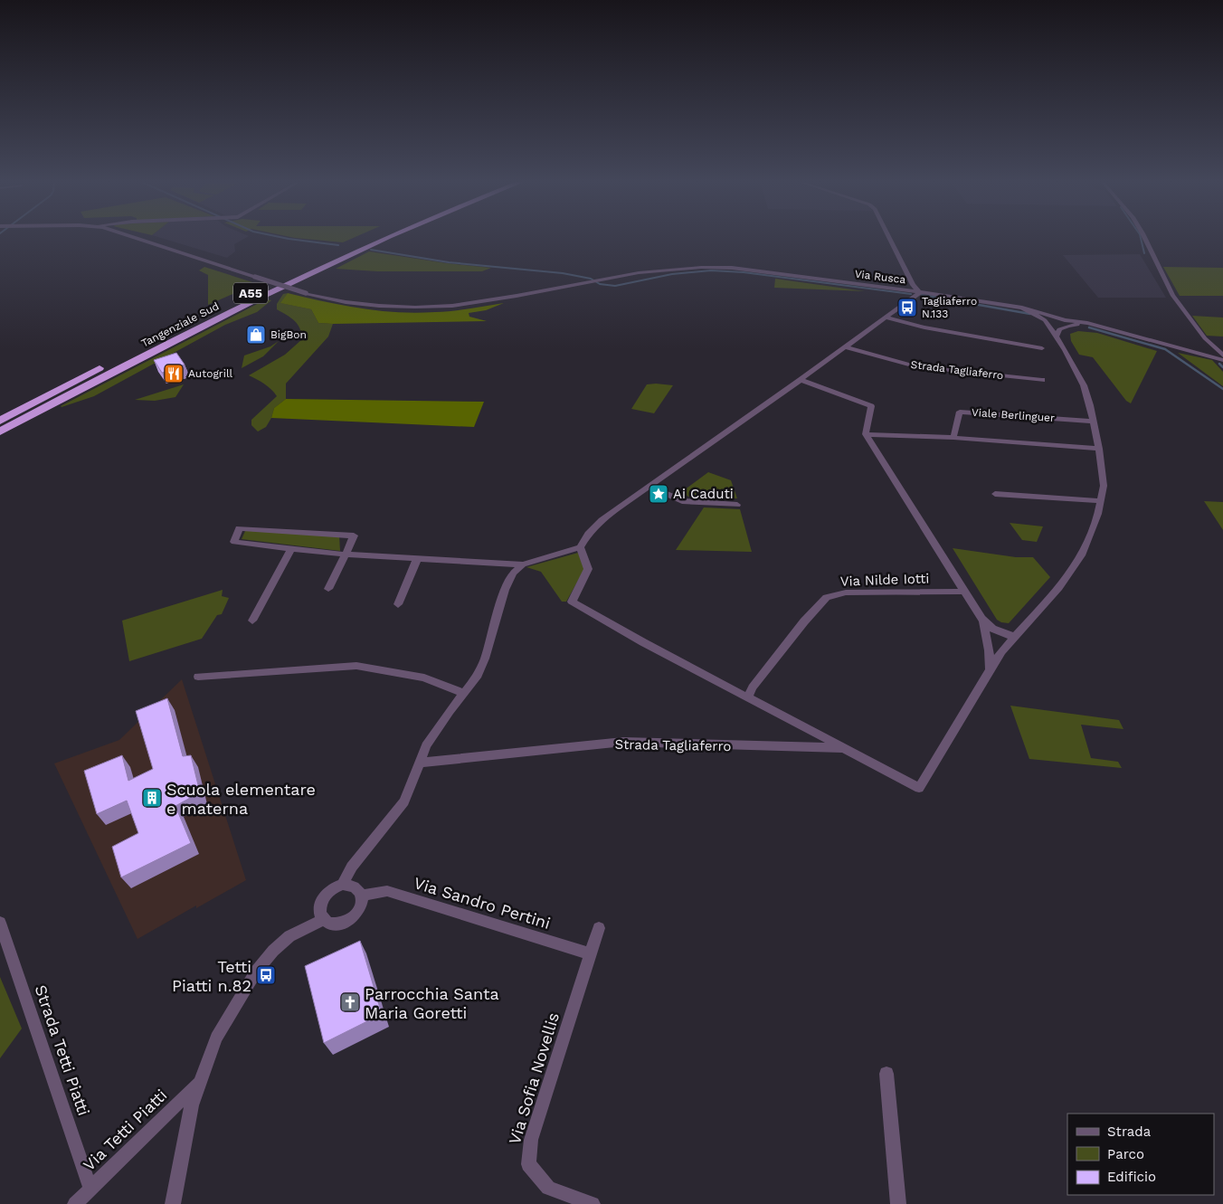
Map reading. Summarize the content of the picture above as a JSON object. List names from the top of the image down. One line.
{"streets":{"highway":["A55","Tangenziale Sud"],"street":["Via Rusca","Strada Tagliaferro","Viale Berlinguer","Via Nilde Iotti","Via Sandro Pertini","Strada Tetti Piatti","Via Sofia Novellis","Via Tetti Piatti"]},"crossings":[["Via Sandro Pertini","Via Sofia Novellis"],["Strada Tetti Piatti","Via Tetti Piatti"]],"places":{"bus stop":["Tagliaferro N.133","Tetti Piatti n.82"],"shop":["BigBon"],"restaurant":["Autogrill"],"place":["Ai Caduti"],"building":["Scuola elementare e materna"],"church":["Parrocchia Santa Maria Goretti"]},"legend":["Strada","Parco","Edificio"]}
